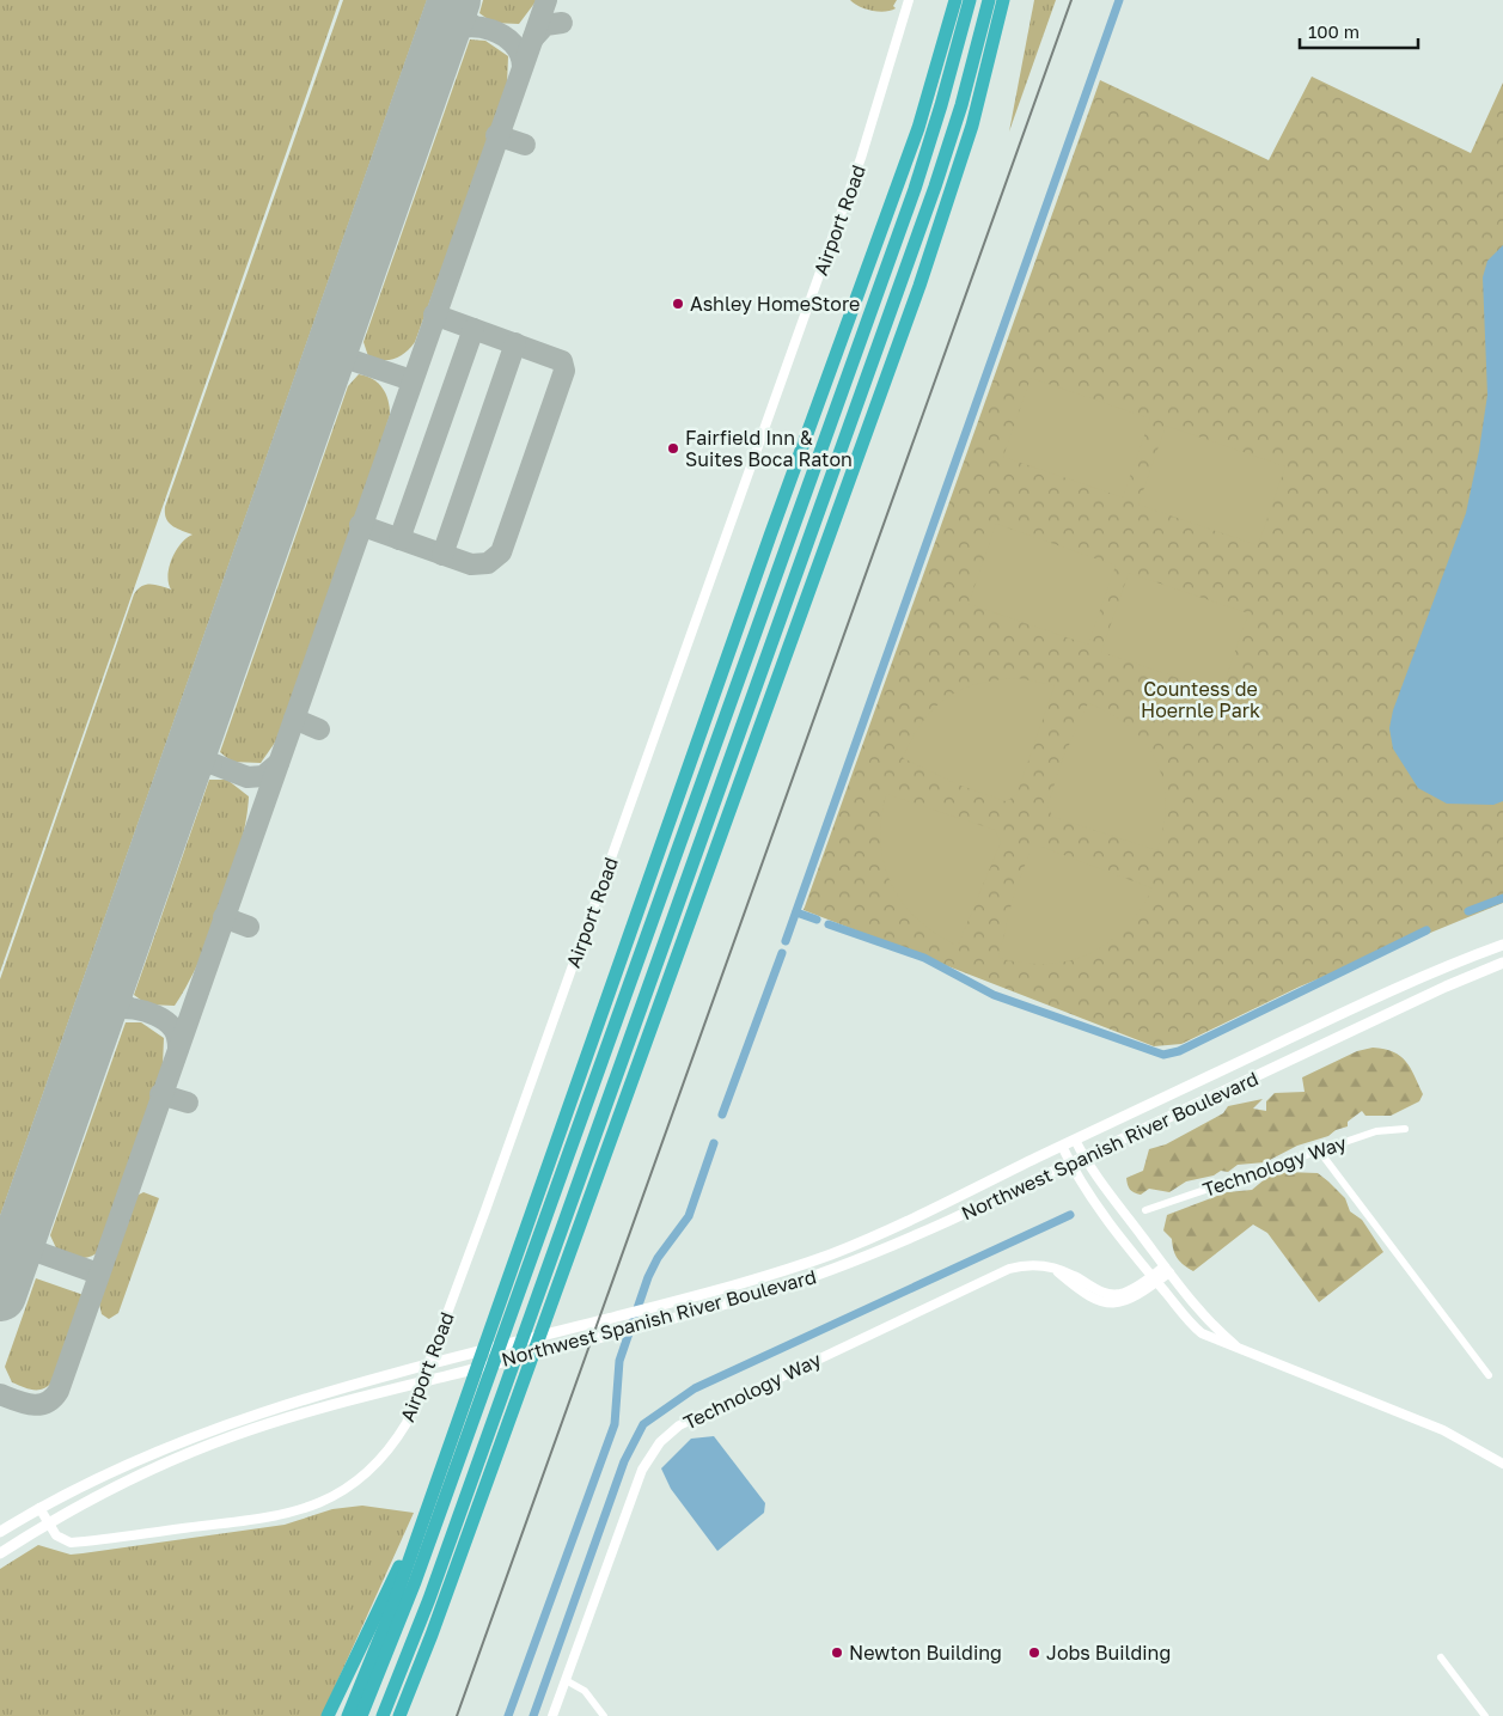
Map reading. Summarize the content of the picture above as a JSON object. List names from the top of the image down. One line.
{"streets":{"main road":["Northwest Spanish River Boulevard"],"street":["Airport Road","Technology Way"]},"crossings":[["Airport Road","Northwest Spanish River Boulevard"]],"parks":["Countess de Hoernle Park"],"places":["Ashley HomeStore","Fairfield Inn & Suites Boca Raton","Newton Building","Jobs Building"],"scale_bar":"100 m"}
